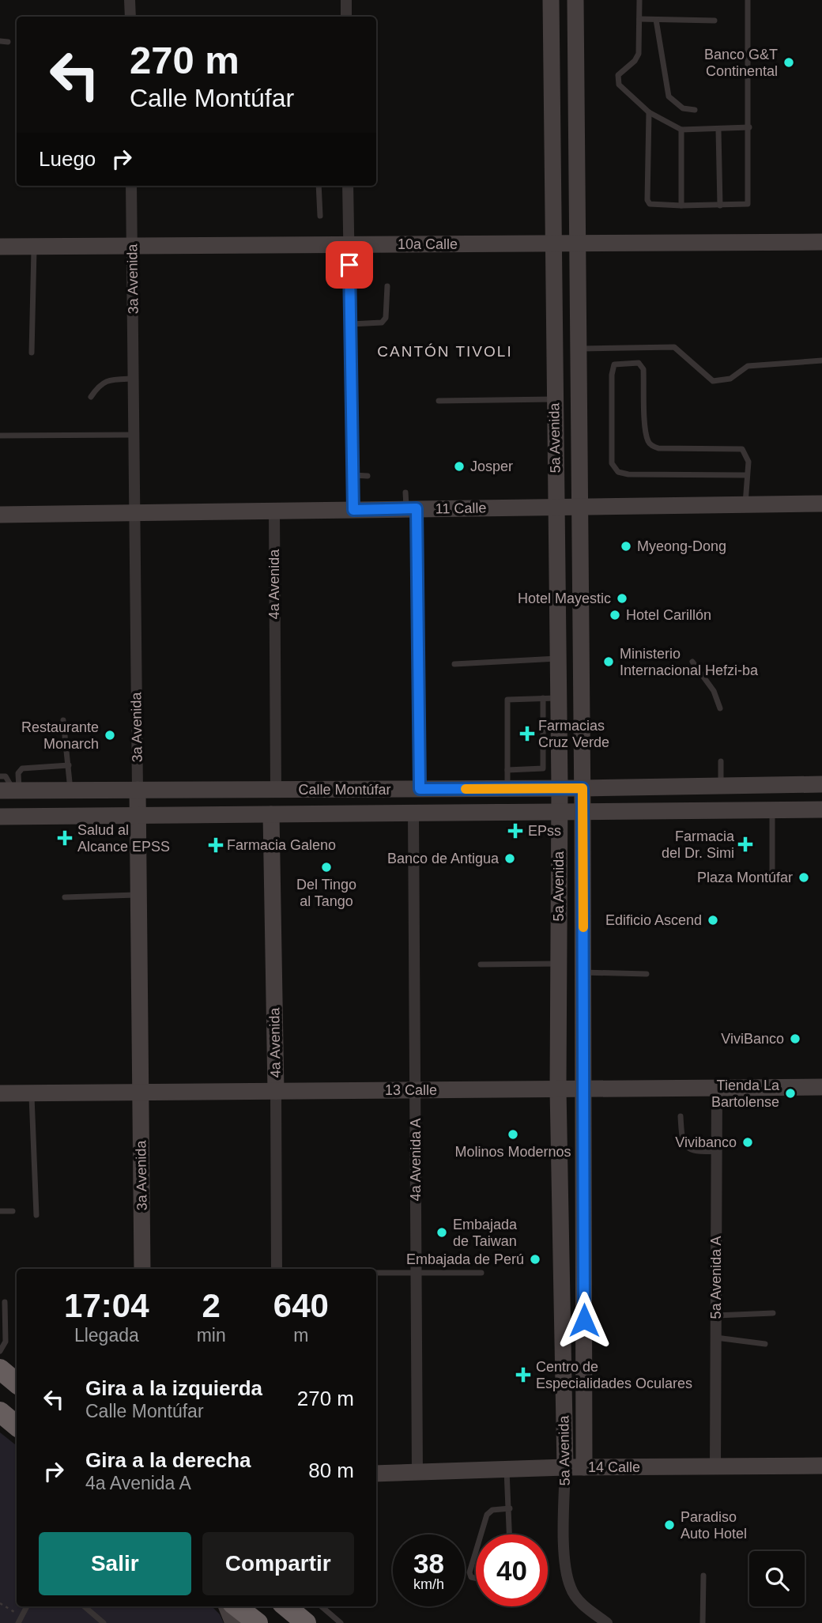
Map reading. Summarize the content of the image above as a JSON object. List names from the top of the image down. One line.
{"streets":{"street":["10a Calle","3a Avenida","5a Avenida","11 Calle","4a Avenida","Calle Montúfar","13 Calle","4a Avenida A","5a Avenida A","14 Calle"]},"crossings":[["10a Calle","3a Avenida"],["10a Calle","5a Avenida"],["3a Avenida","11 Calle"],["3a Avenida","Calle Montúfar"],["3a Avenida","13 Calle"],["5a Avenida","11 Calle"],["5a Avenida","Calle Montúfar"],["5a Avenida","13 Calle"],["5a Avenida","14 Calle"],["11 Calle","4a Avenida"],["4a Avenida","Calle Montúfar"],["4a Avenida","13 Calle"],["Calle Montúfar","4a Avenida A"],["13 Calle","4a Avenida A"],["13 Calle","5a Avenida A"],["4a Avenida A","14 Calle"],["5a Avenida A","14 Calle"]],"districts":["CANTÓN TIVOLI"],"places":{"other":["Banco G&T Continental","Josper","Myeong-Dong","Hotel Mayestic","Hotel Carillón","Ministerio Internacional Hefzi-ba","Restaurante Monarch","Banco de Antigua","Del Tingo al Tango","Plaza Montúfar","Edificio Ascend","ViviBanco","Tienda La Bartolense","Molinos Modernos","Vivibanco","Embajada de Taiwan","Embajada de Perú","Paradiso Auto Hotel"],"health":["Farmacias Cruz Verde","EPss","Salud al Alcance EPSS","Farmacia del Dr. Simi","Farmacia Galeno","Centro de Especialidades Oculares"]},"page":{"turn":["270 m","Calle Montúfar"],"then":"Luego","eta":["17:04","Llegada","2","min","640","m"],"list":[{"name":"Gira a la izquierda","note":"Calle Montúfar","value":"270 m"},{"name":"Gira a la derecha","note":"4a Avenida A","value":"80 m"}],"buttons":["Salir","Compartir"],"speed":"38 km/h","limit":"40"}}
